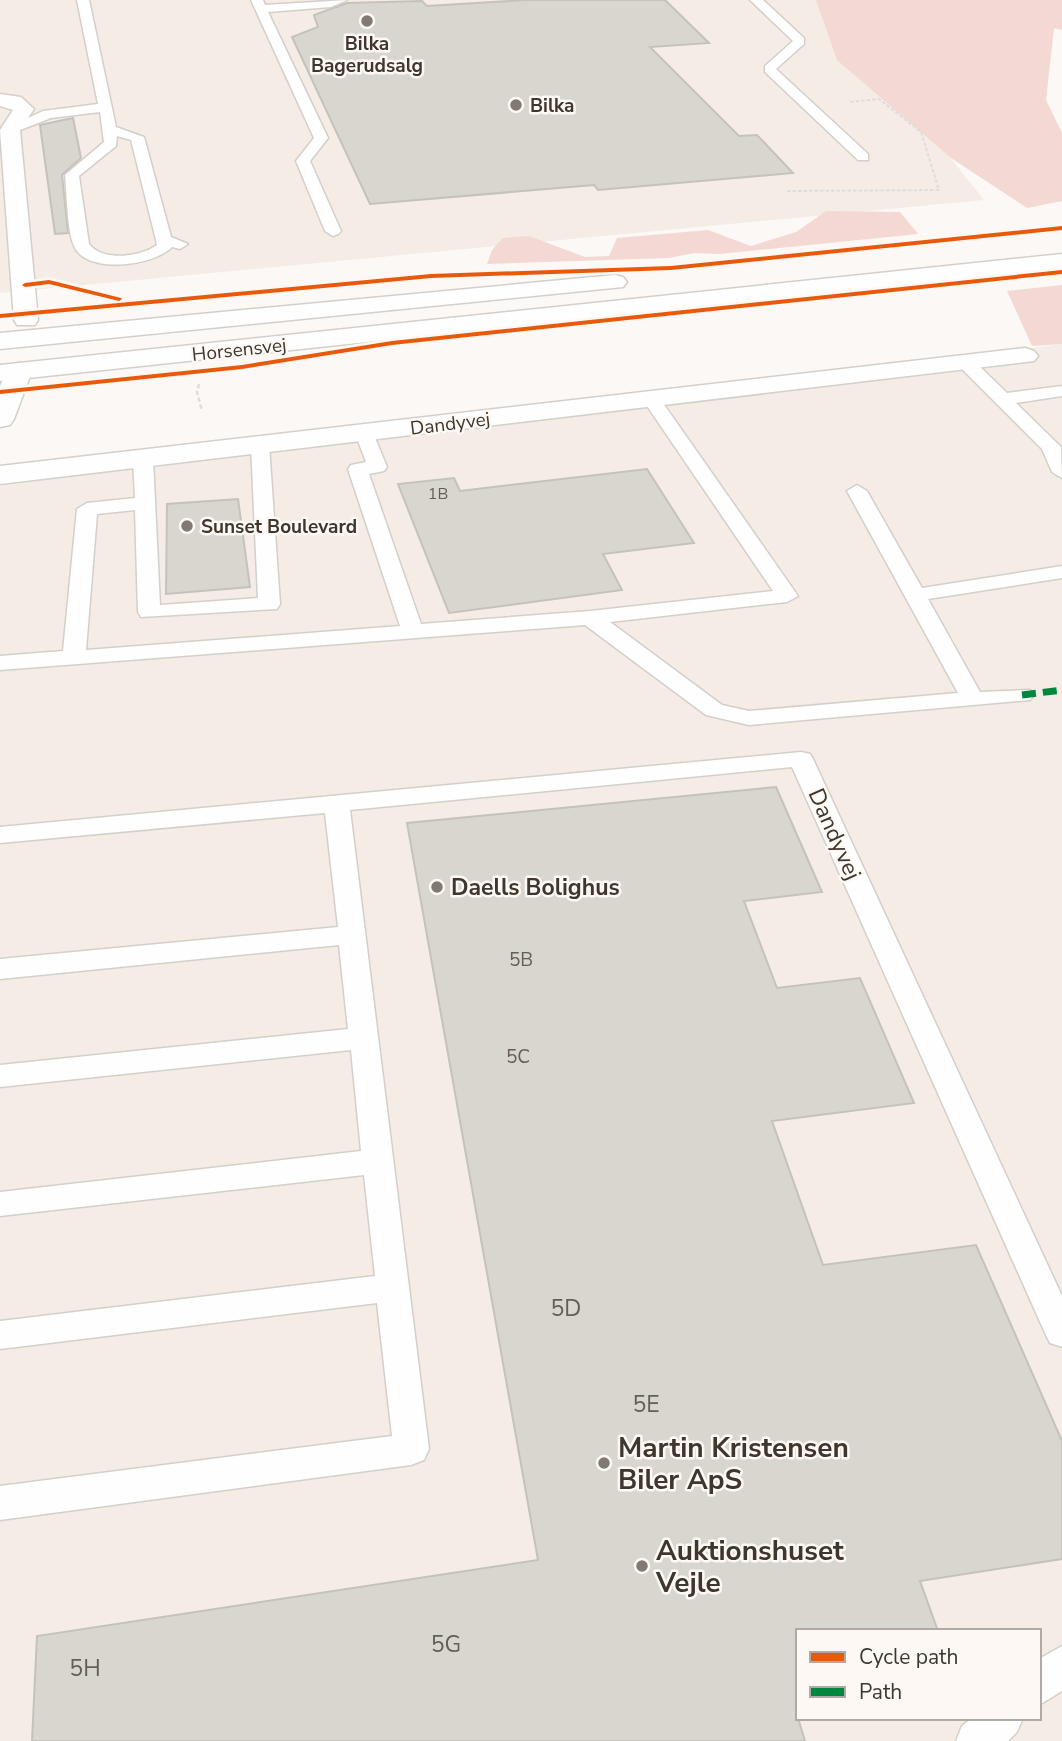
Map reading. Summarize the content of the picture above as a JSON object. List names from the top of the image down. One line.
{"streets":{"main road":["Horsensvej","Dandyvej"]},"places":["Bilka Bagerudsalg","Bilka","Sunset Boulevard","Daells Bolighus","Martin Kristensen Biler ApS","Auktionshuset Vejle"],"house_numbers":["1B","5B","5C","5D","5E","5G","5H"],"legend":["Cycle path","Path"]}
